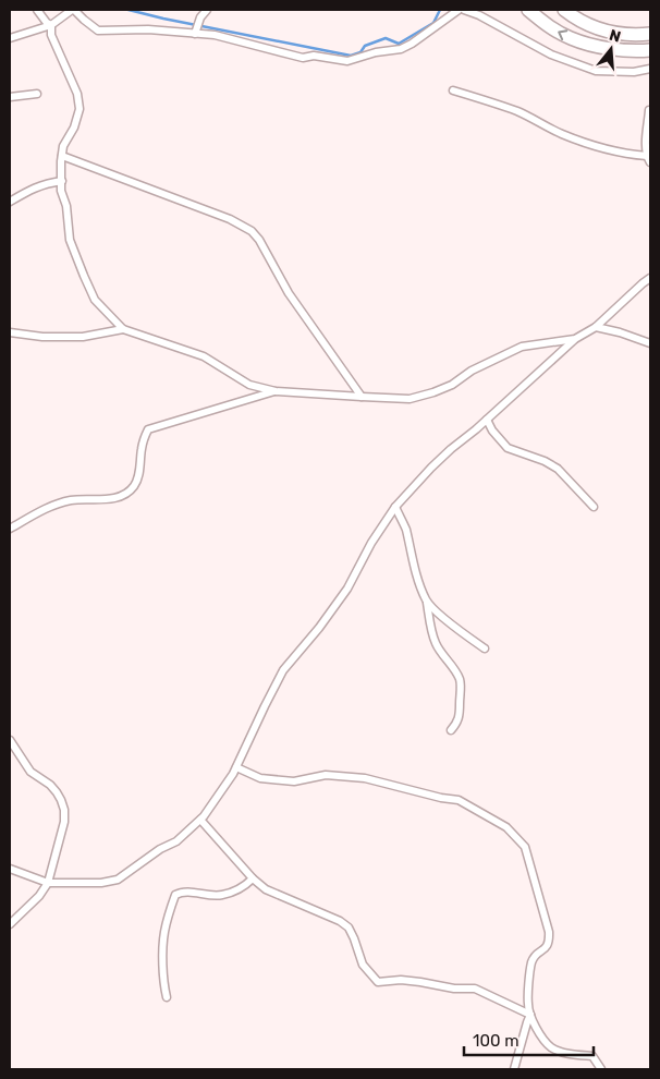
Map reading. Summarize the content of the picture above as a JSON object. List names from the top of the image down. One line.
{"scale_bar":"100 m","north":"top"}
